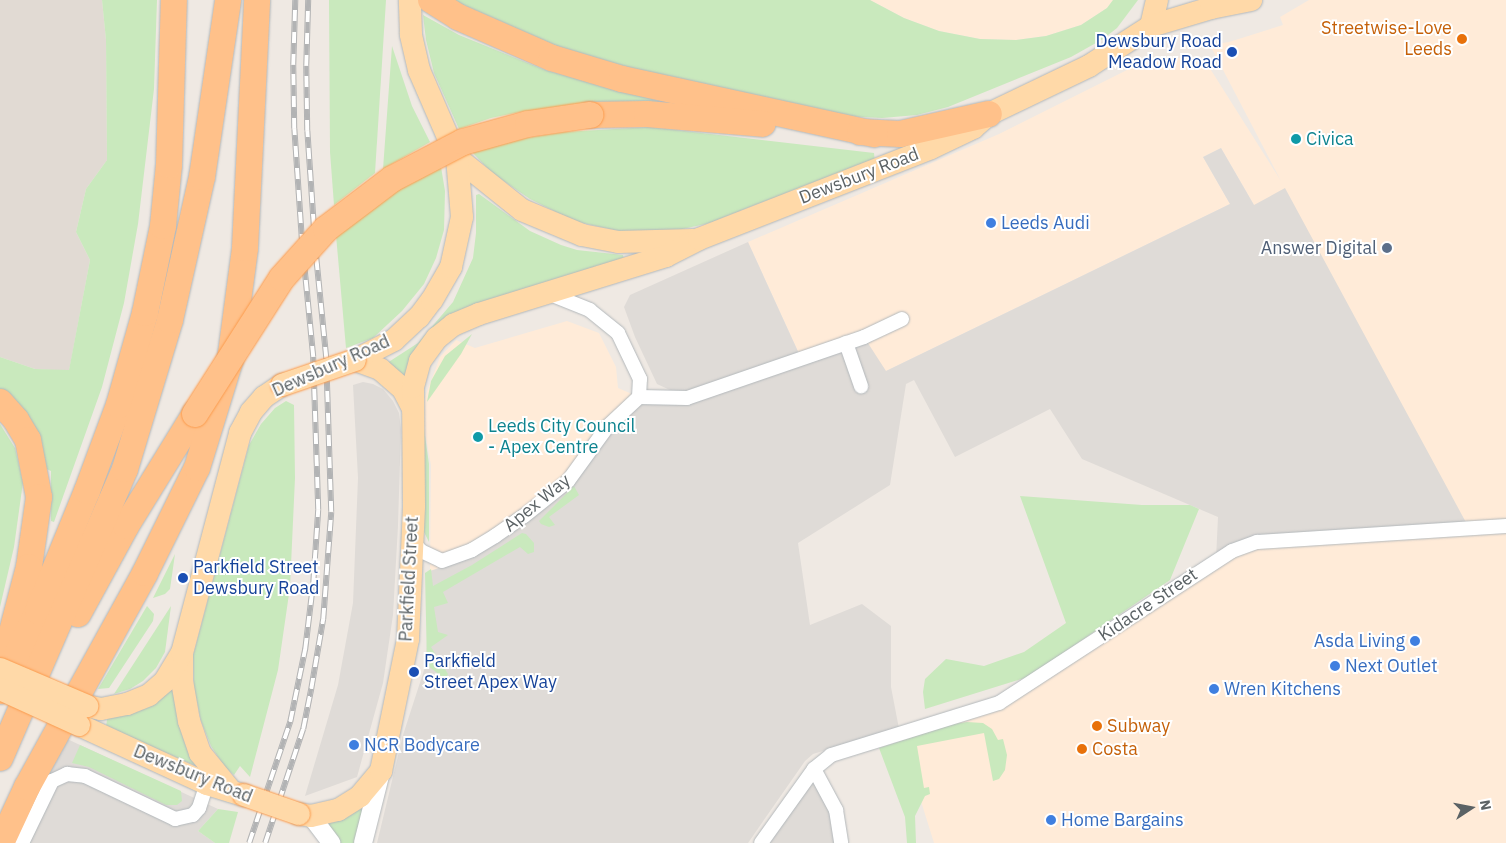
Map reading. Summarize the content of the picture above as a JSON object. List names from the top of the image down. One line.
{"streets":{"main road":["Dewsbury Road","Parkfield Street"],"street":["Apex Way","Kidacre Street"]},"crossings":[["Dewsbury Road","Parkfield Street"],["Apex Way","Parkfield Street"]],"places":["Streetwise-Love Leeds","Dewsbury Road Meadow Road","Civica","Leeds Audi","Answer Digital","Leeds City Council - Apex Centre","Parkfield Street Dewsbury Road","Asda Living","Next Outlet","Parkfield Street Apex Way","Wren Kitchens","Subway","NCR Bodycare","Costa","Home Bargains"],"north":"right"}
